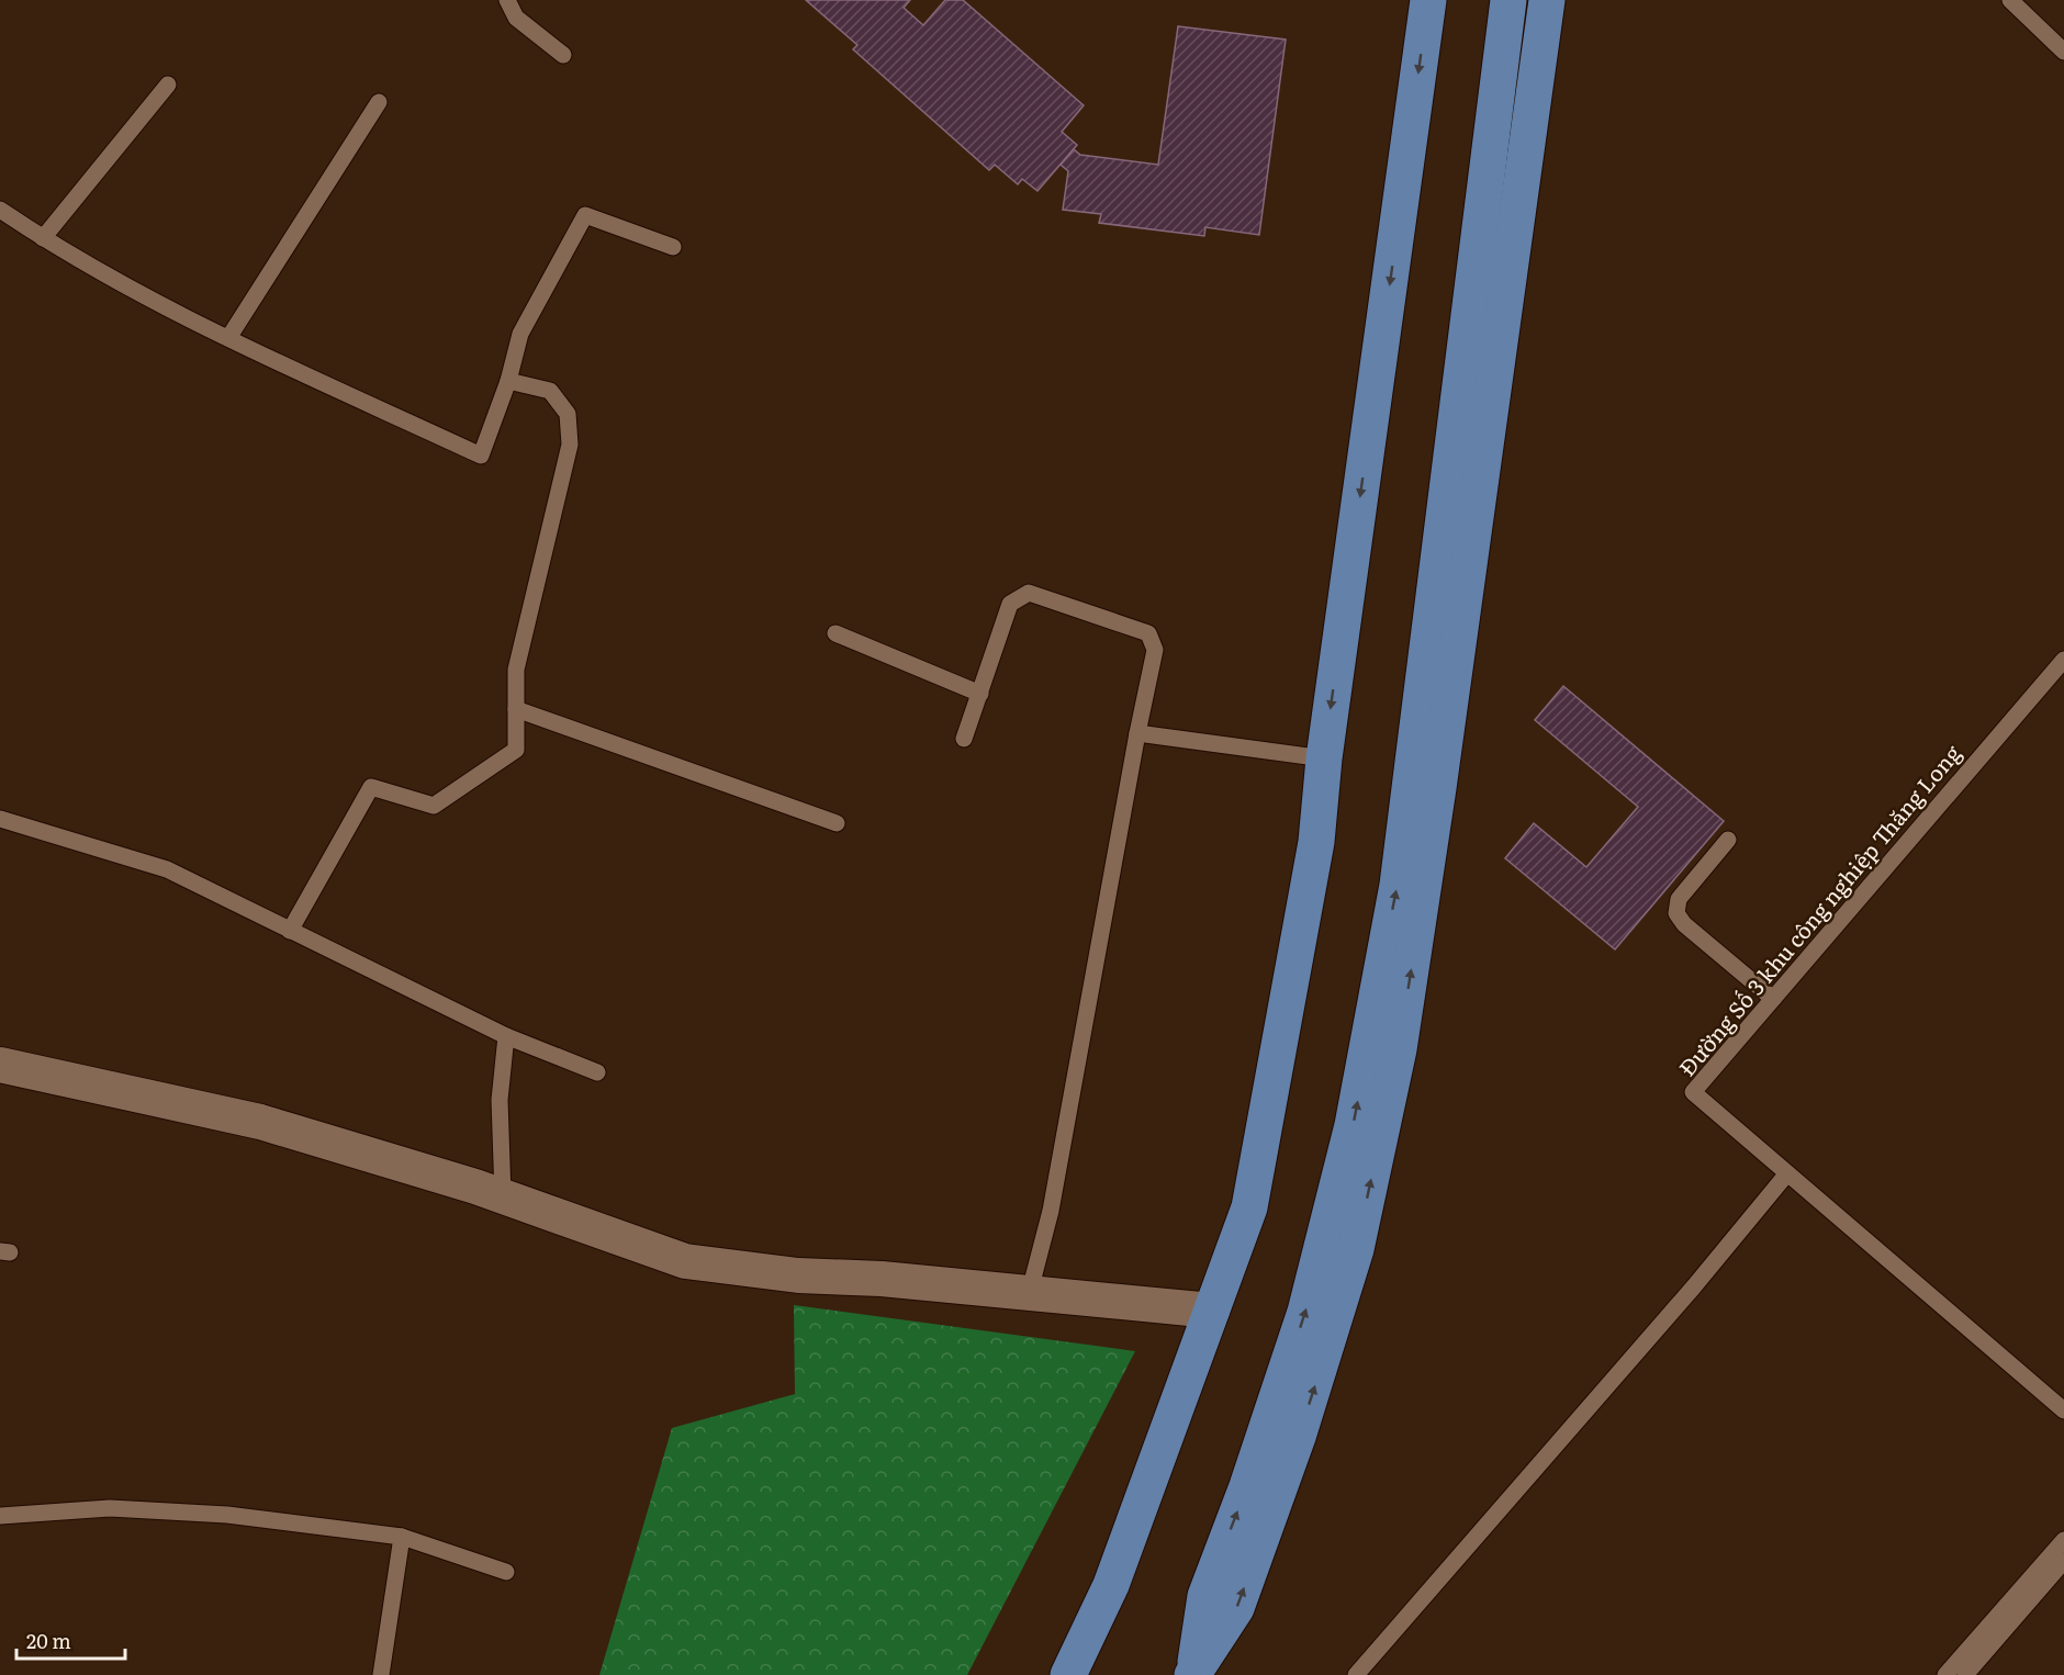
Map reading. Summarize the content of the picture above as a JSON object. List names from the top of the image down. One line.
{"streets":{"lane":["Đường Số 3 khu công nghiệp Thăng Long"]},"scale_bar":"20 m"}
